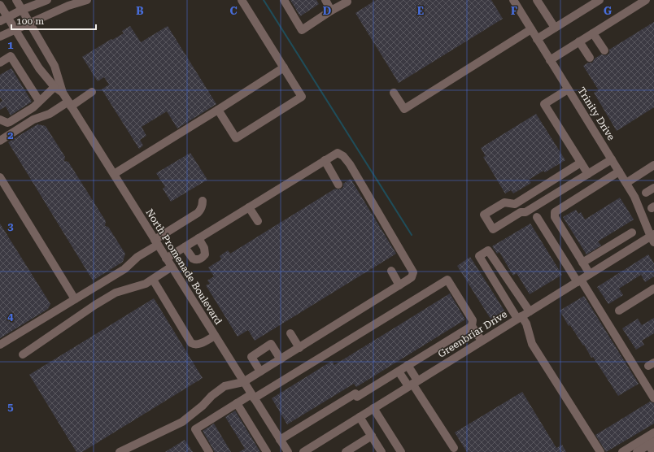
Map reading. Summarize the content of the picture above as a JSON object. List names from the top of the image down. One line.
{"streets":{"street":["Trinity Drive","North Promenade Boulevard","Greenbriar Drive"]},"crossings":[["Trinity Drive","Greenbriar Drive"]],"scale_bar":"100 m","grid":{"columns":["B","C","D","E","F","G"],"rows":["1","2","3","4","5"]}}
